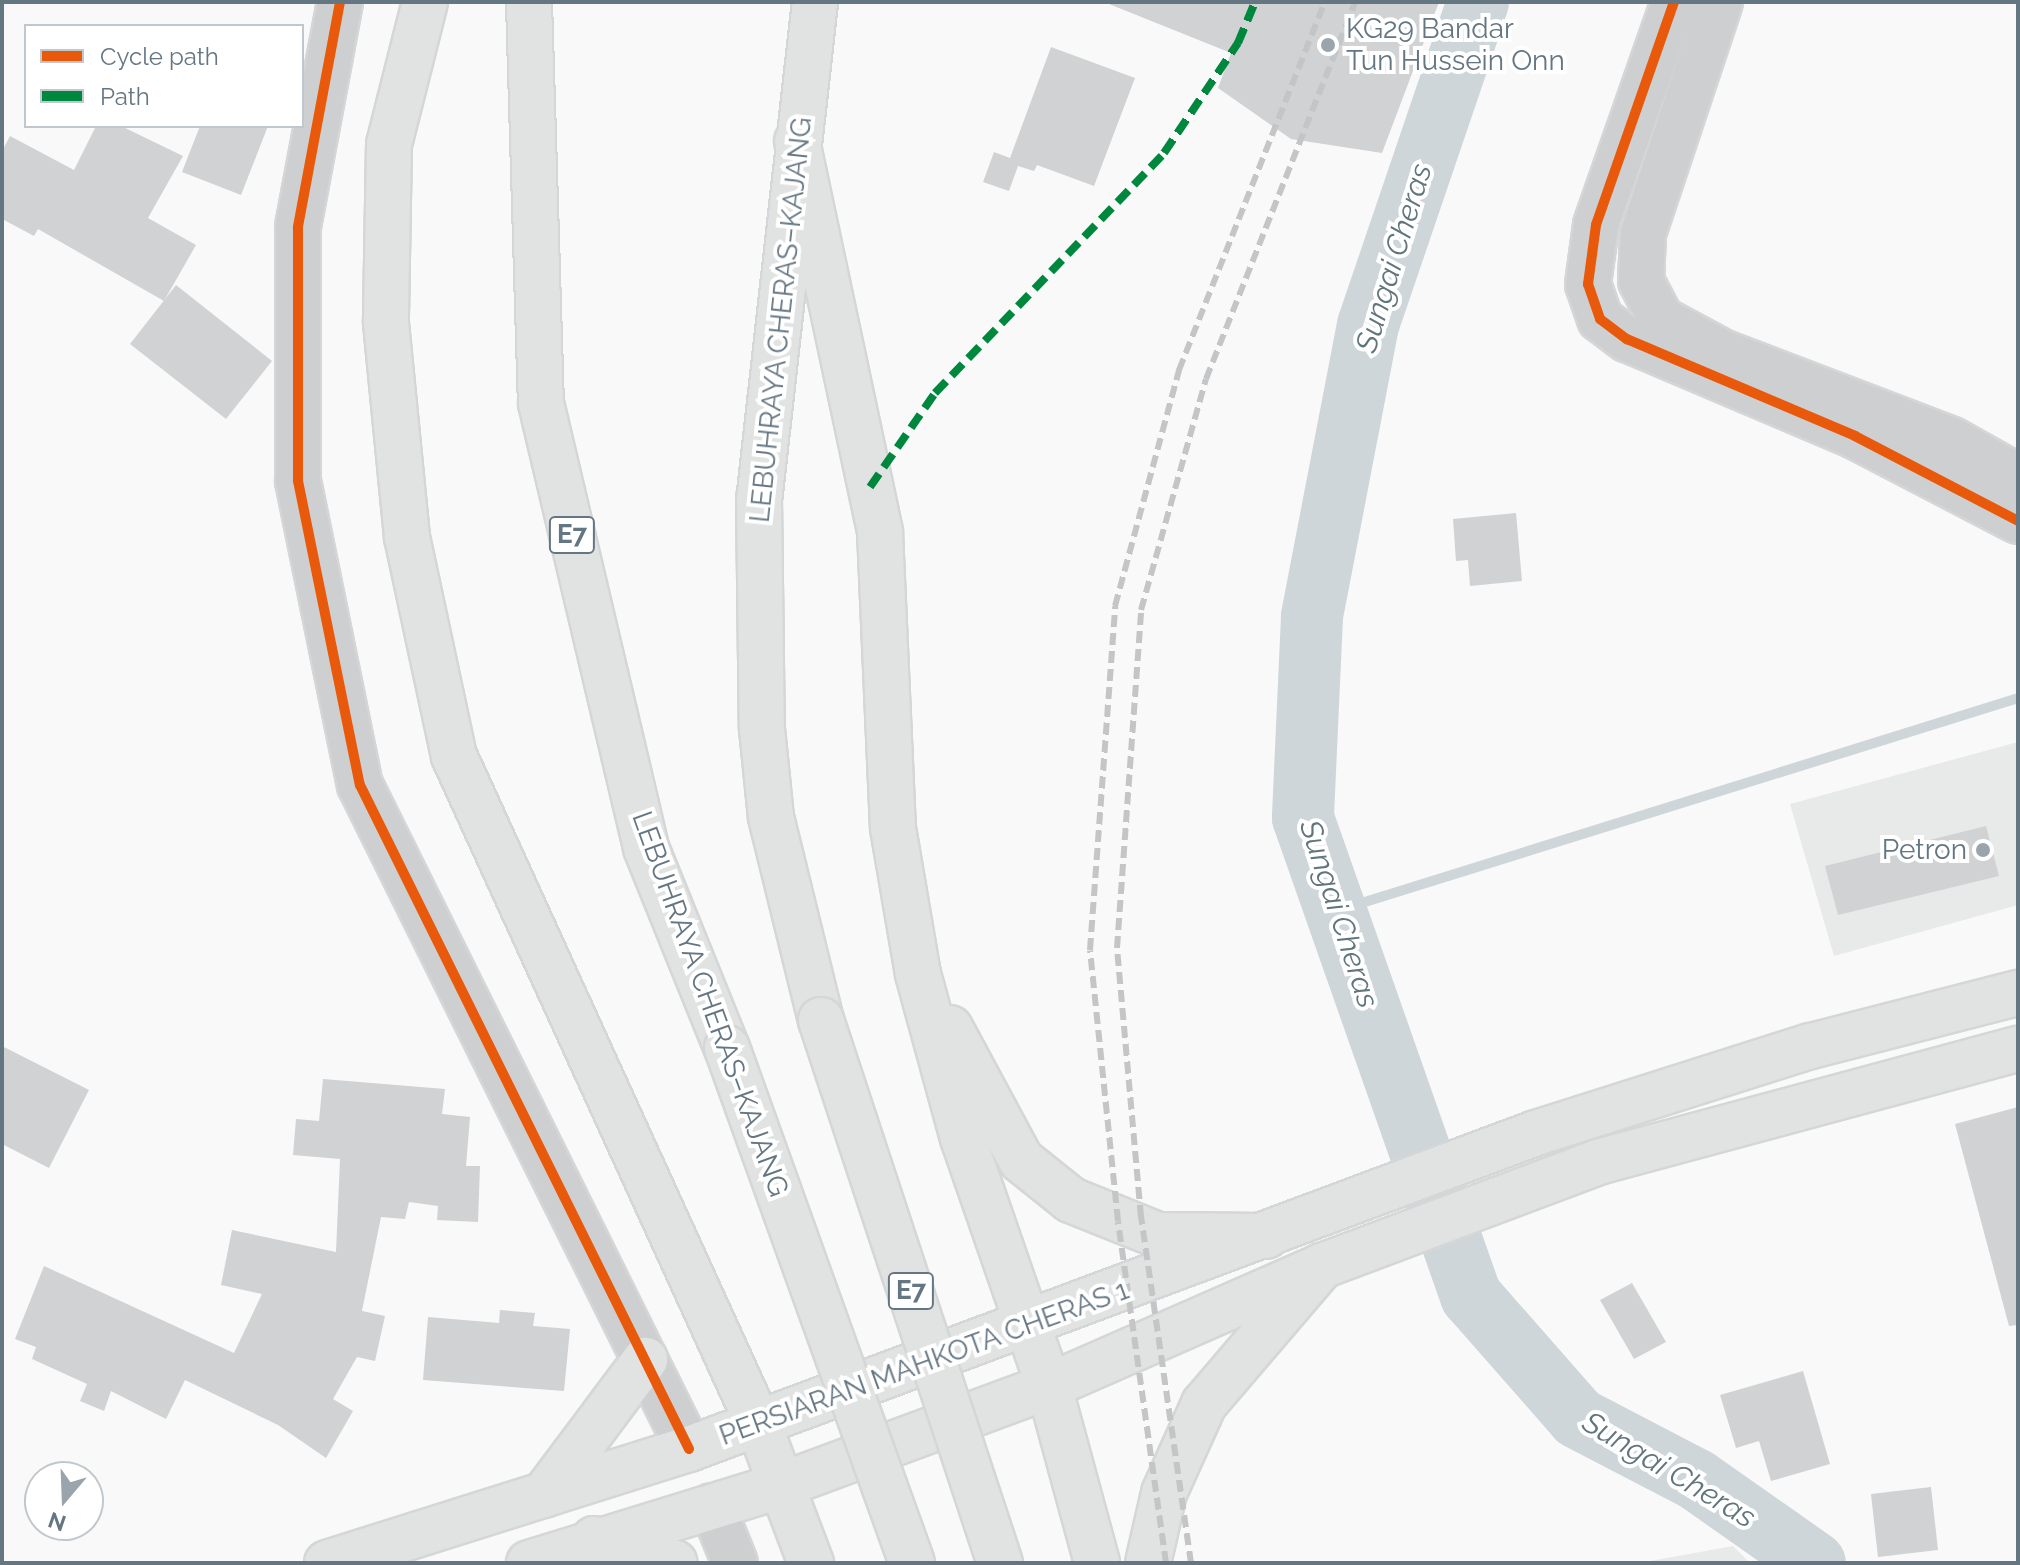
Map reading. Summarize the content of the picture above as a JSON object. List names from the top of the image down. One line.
{"streets":{"main road":["LEBUHRAYA CHERAS–KAJANG","E7","PERSIARAN MAHKOTA CHERAS 1"]},"water":["Sungai Cheras"],"places":["KG29 Bandar Tun Hussein Onn","Petron"],"legend":["Cycle path","Path"],"north":"bottom"}
